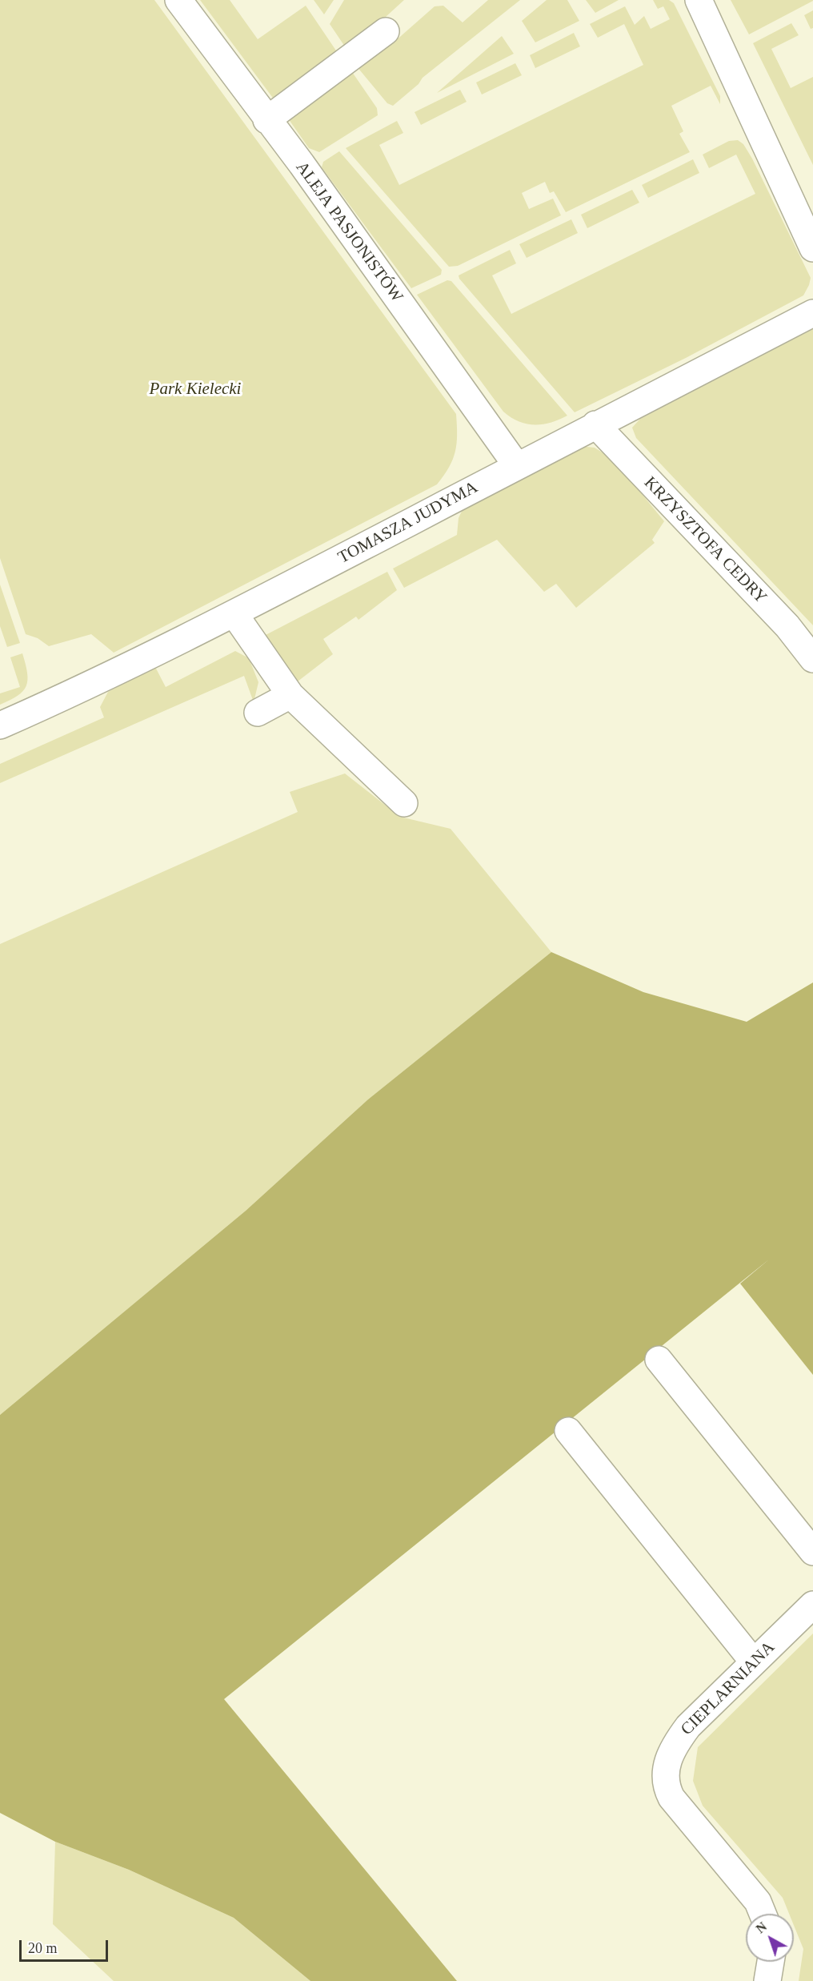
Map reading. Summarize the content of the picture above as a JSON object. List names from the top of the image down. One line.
{"streets":{"street":["ALEJA PASJONISTÓW","TOMASZA JUDYMA","KRZYSZTOFA CEDRY","CIEPLARNIANA"]},"crossings":[["ALEJA PASJONISTÓW","TOMASZA JUDYMA"],["TOMASZA JUDYMA","KRZYSZTOFA CEDRY"]],"parks":["Park Kielecki"],"scale_bar":"20 m","north":"top left"}
